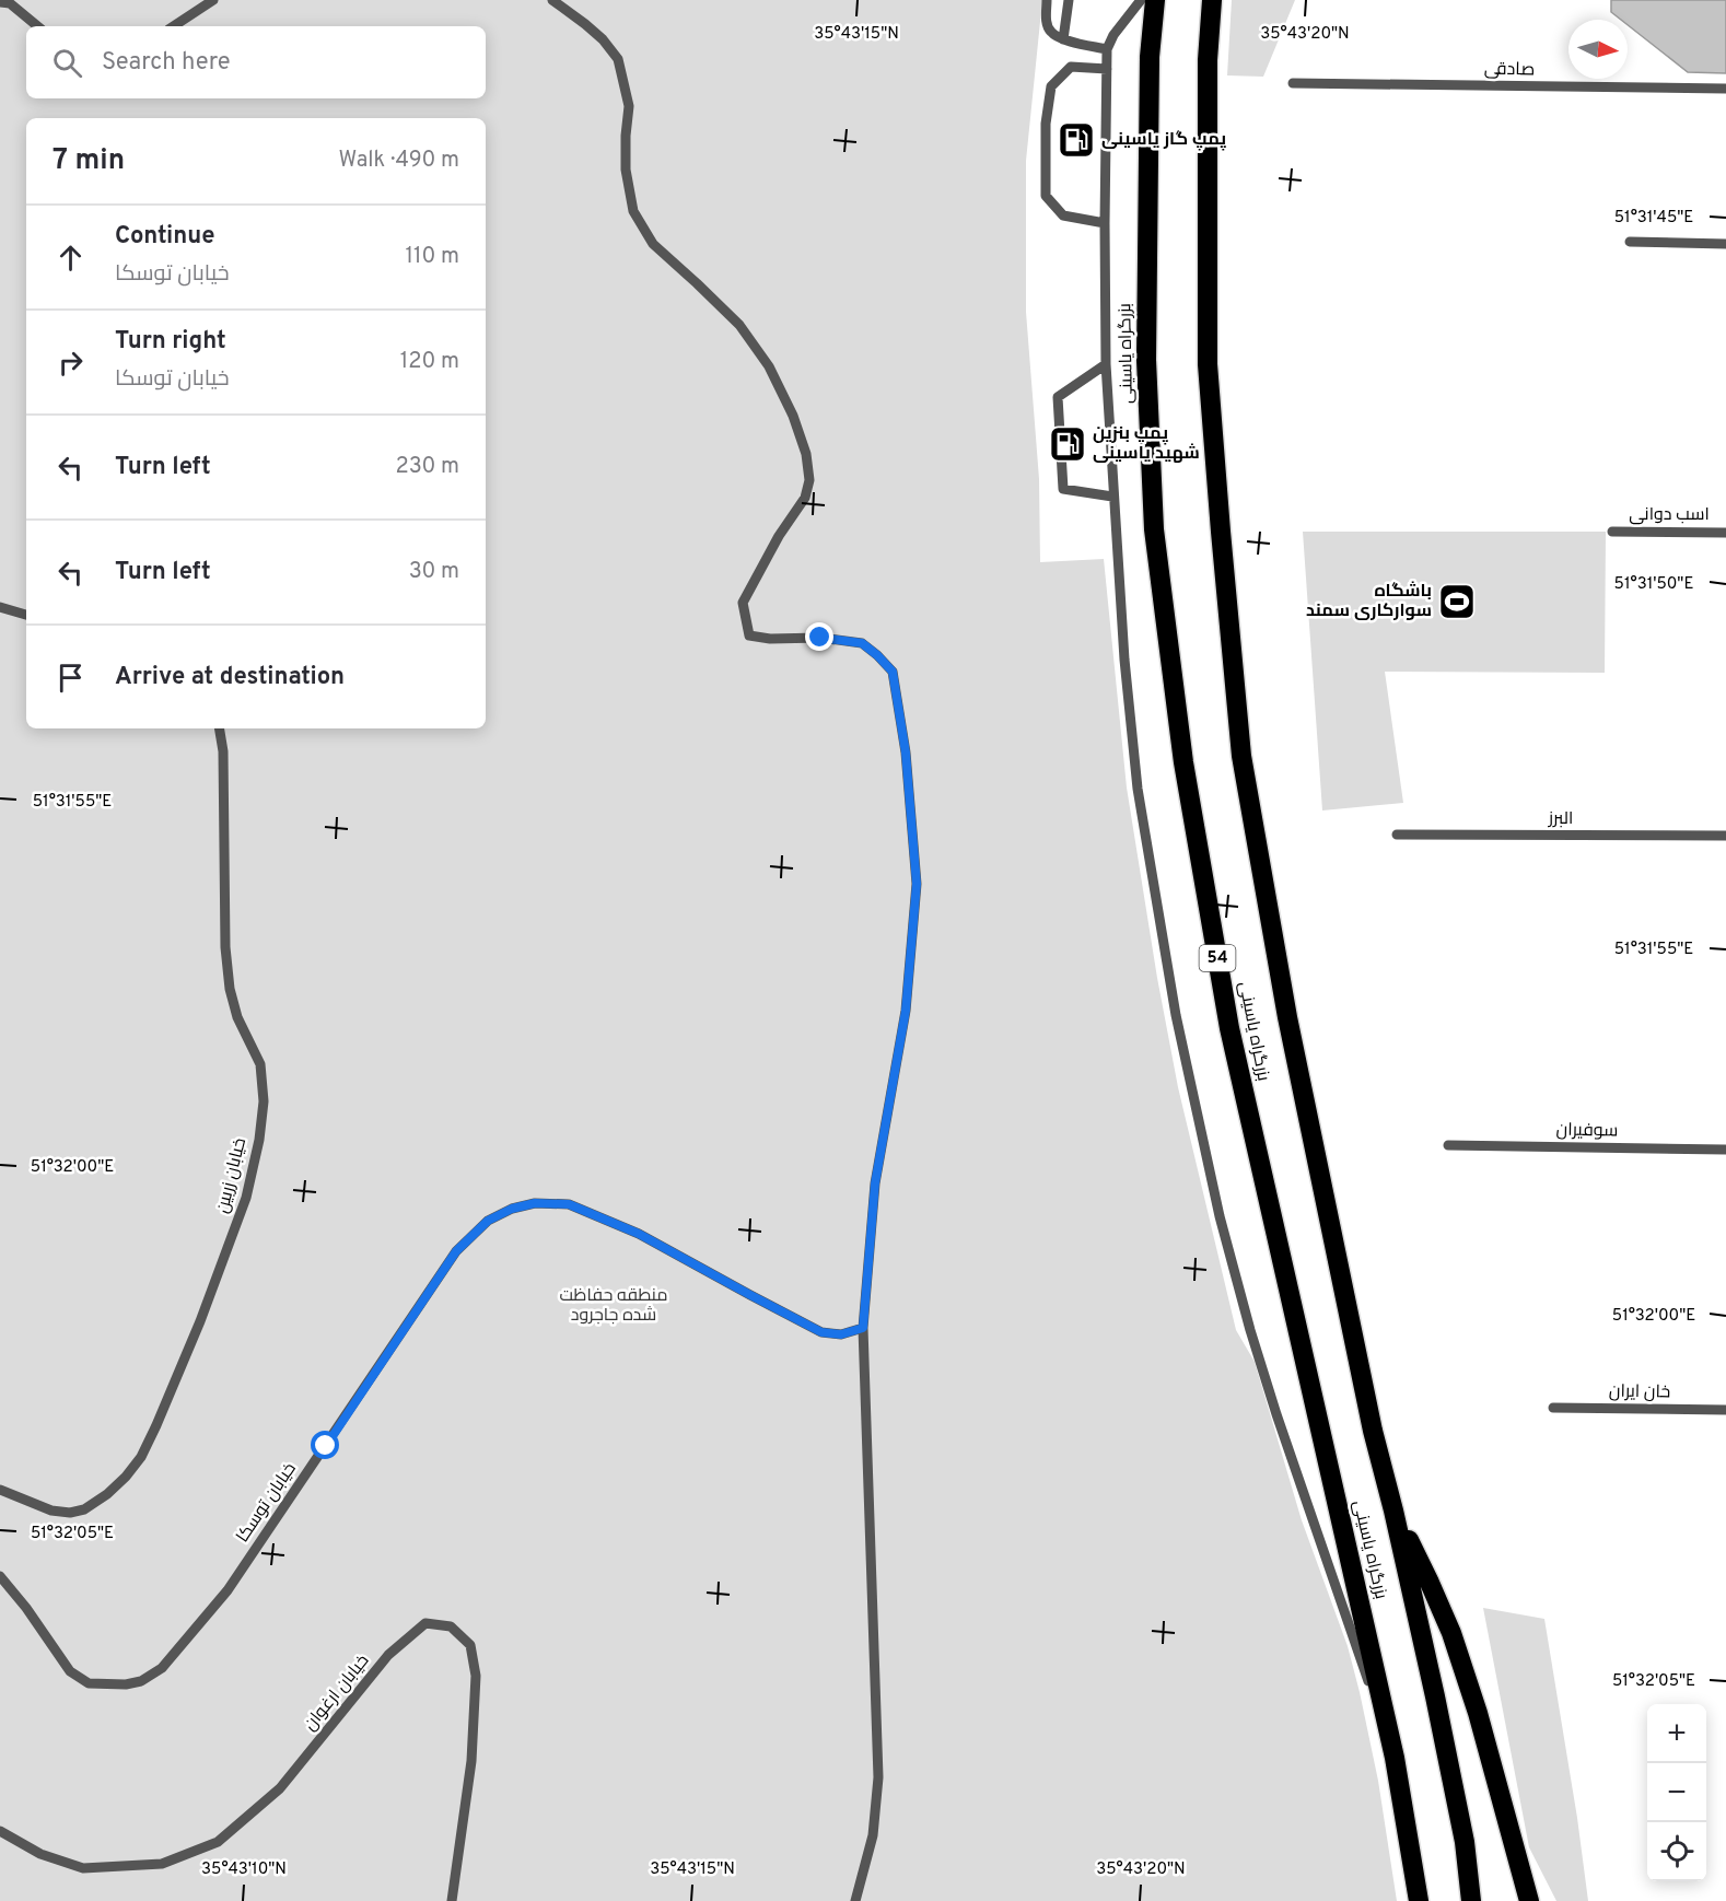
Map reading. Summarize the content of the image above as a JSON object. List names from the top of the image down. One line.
{"streets":{"highway":["بزرگراه یاسینی","54"],"lane":["صادقی","اسب دوانی","البرز","سوفیران","خیابان زربین","خان ایران","خیابان توسکا","خیابان ارغوان"]},"parks":["منطقه حفاظت شده جاجرود"],"places":{"fuel station":["پمپ گاز یاسینی","پمپ بنزین شهید یاسینی"],"sports":["باشگاه سوارکاری سمند"]},"north":"right","page":{"search":"Search here","heading":["7 min","Walk · 490 m"],"list":[["Continue","خیابان توسکا","110 m"],["Turn right","خیابان توسکا","120 m"],["Turn left","230 m"],["Turn left","30 m"],"Arrive at destination"],"map_buttons":["+","−"]},"coordinates":["35°43'15\"N","35°43'20\"N","51°31'45\"E","51°31'50\"E","51°31'55\"E","51°32'00\"E","51°32'05\"E","35°43'10\"N"]}
